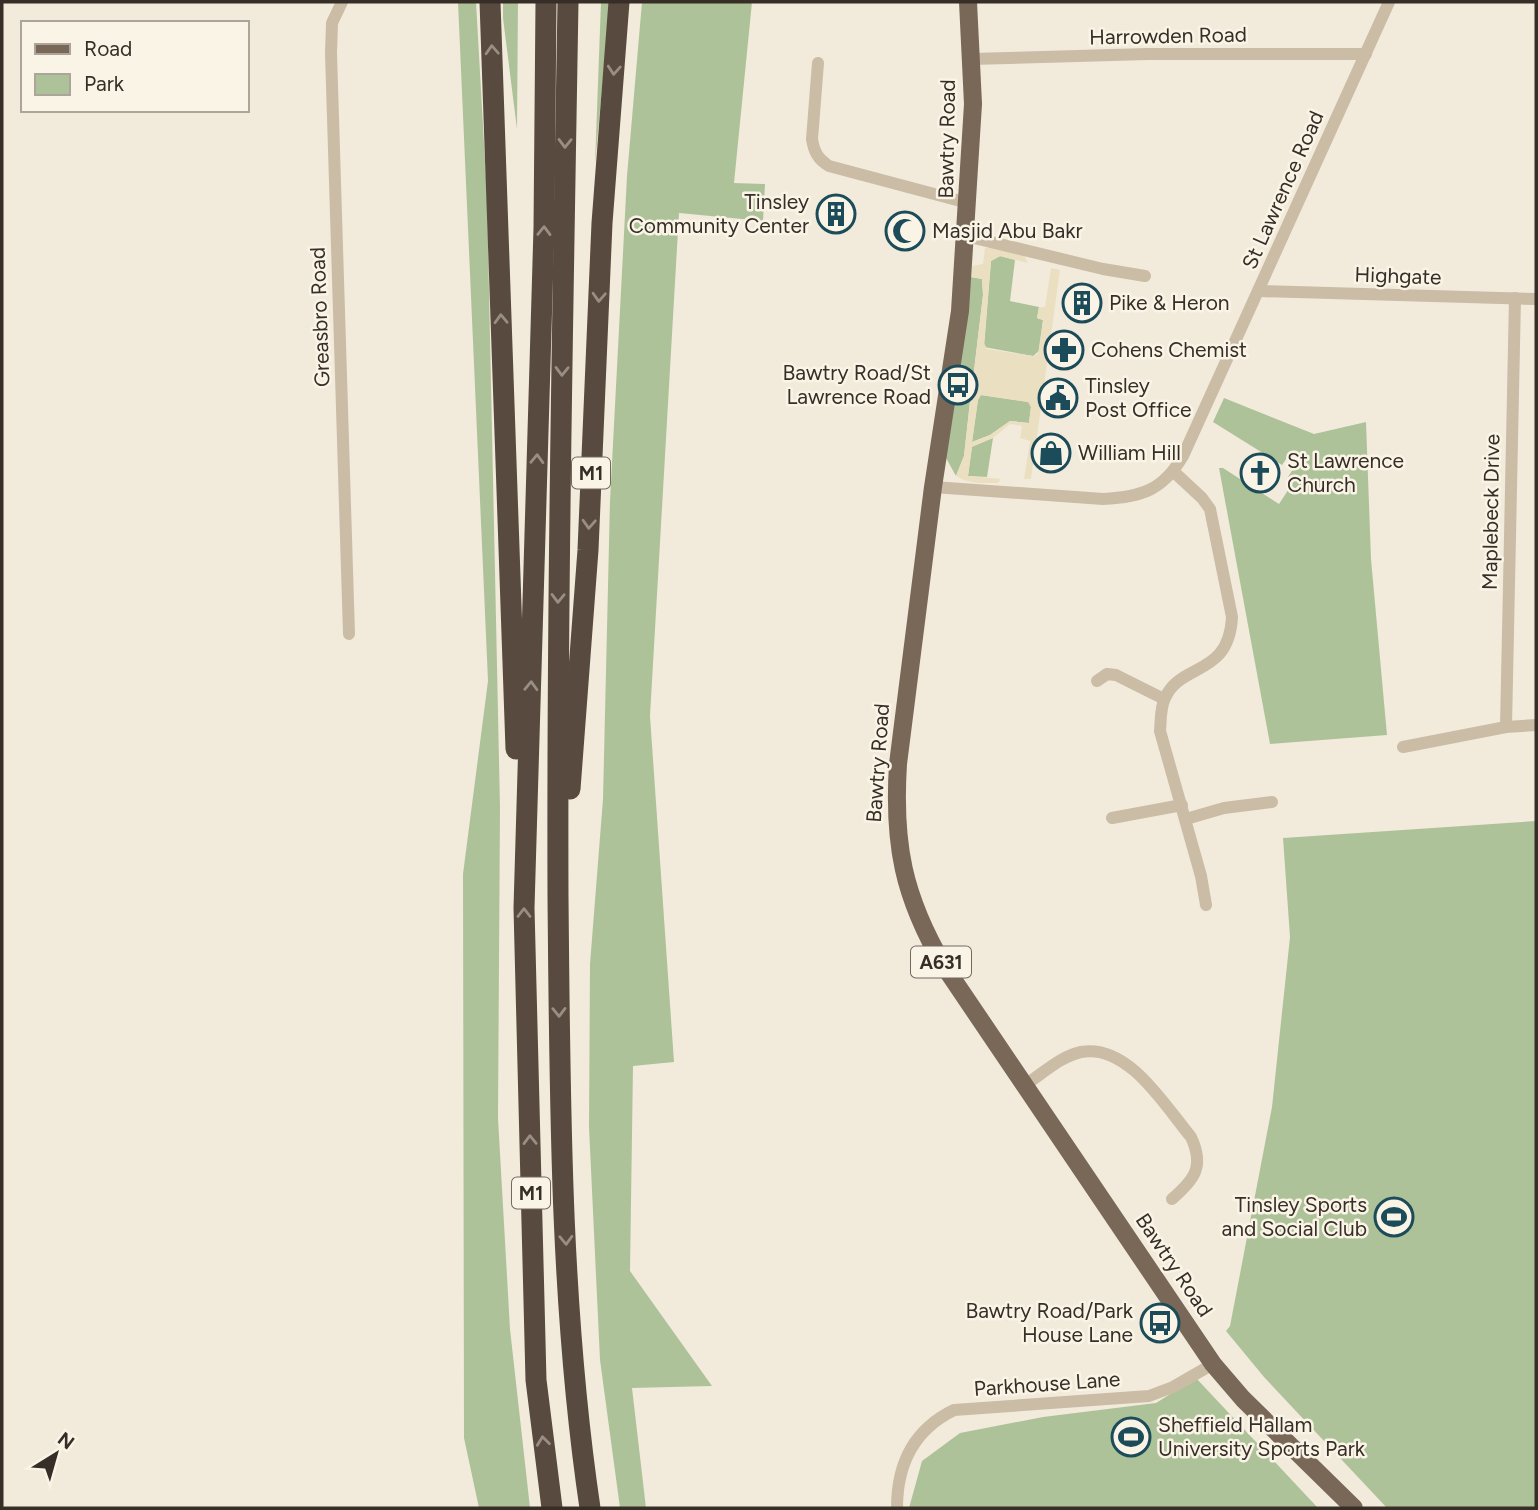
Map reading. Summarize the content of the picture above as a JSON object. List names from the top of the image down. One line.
{"streets":{"highway":["M1"],"main road":["Bawtry Road","A631"],"street":["Harrowden Road","St Lawrence Road","Highgate","Greasbro Road","Maplebeck Drive","Parkhouse Lane"]},"crossings":[["Harrowden Road","Bawtry Road"],["Harrowden Road","St Lawrence Road"],["Bawtry Road","St Lawrence Road"],["Bawtry Road","Parkhouse Lane"],["St Lawrence Road","Highgate"],["Highgate","Maplebeck Drive"]],"places":{"building":["Tinsley Community Center","Pike & Heron"],"mosque":["Masjid Abu Bakr"],"pharmacy":["Cohens Chemist"],"bus stop":["Bawtry Road/St Lawrence Road","Bawtry Road/Park House Lane"],"public building":["Tinsley Post Office"],"shop":["William Hill"],"church":["St Lawrence Church"],"sports":["Tinsley Sports and Social Club","Sheffield Hallam University Sports Park"]},"legend":["Road","Park"],"north":"top right"}
